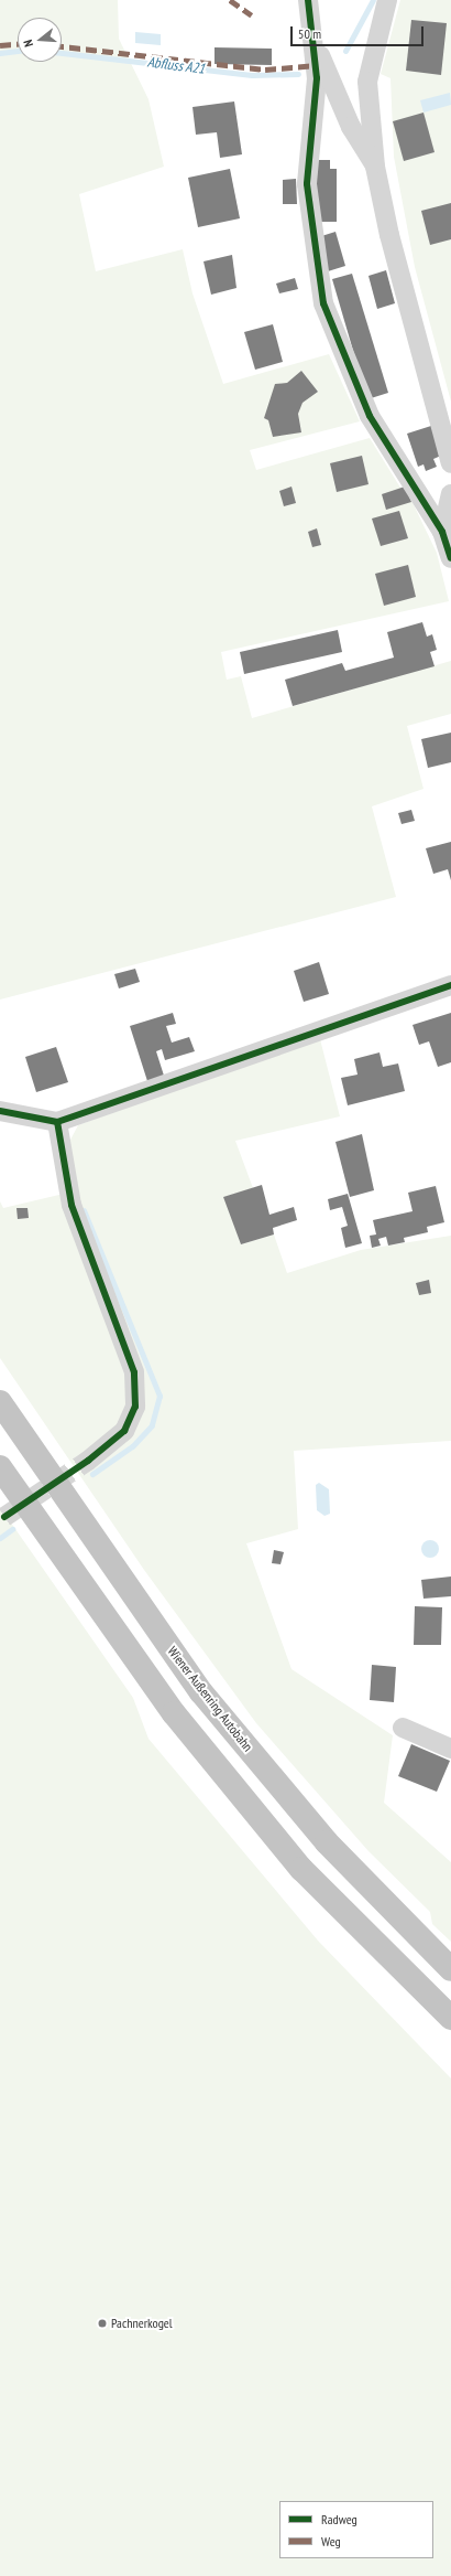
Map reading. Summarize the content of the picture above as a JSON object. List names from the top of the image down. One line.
{"streets":{"highway":["Wiener Außenring Autobahn"]},"water":["Abfluss A21"],"places":["Pachnerkogel"],"legend":["Radweg","Weg"],"scale_bar":"50 m","north":"left"}
